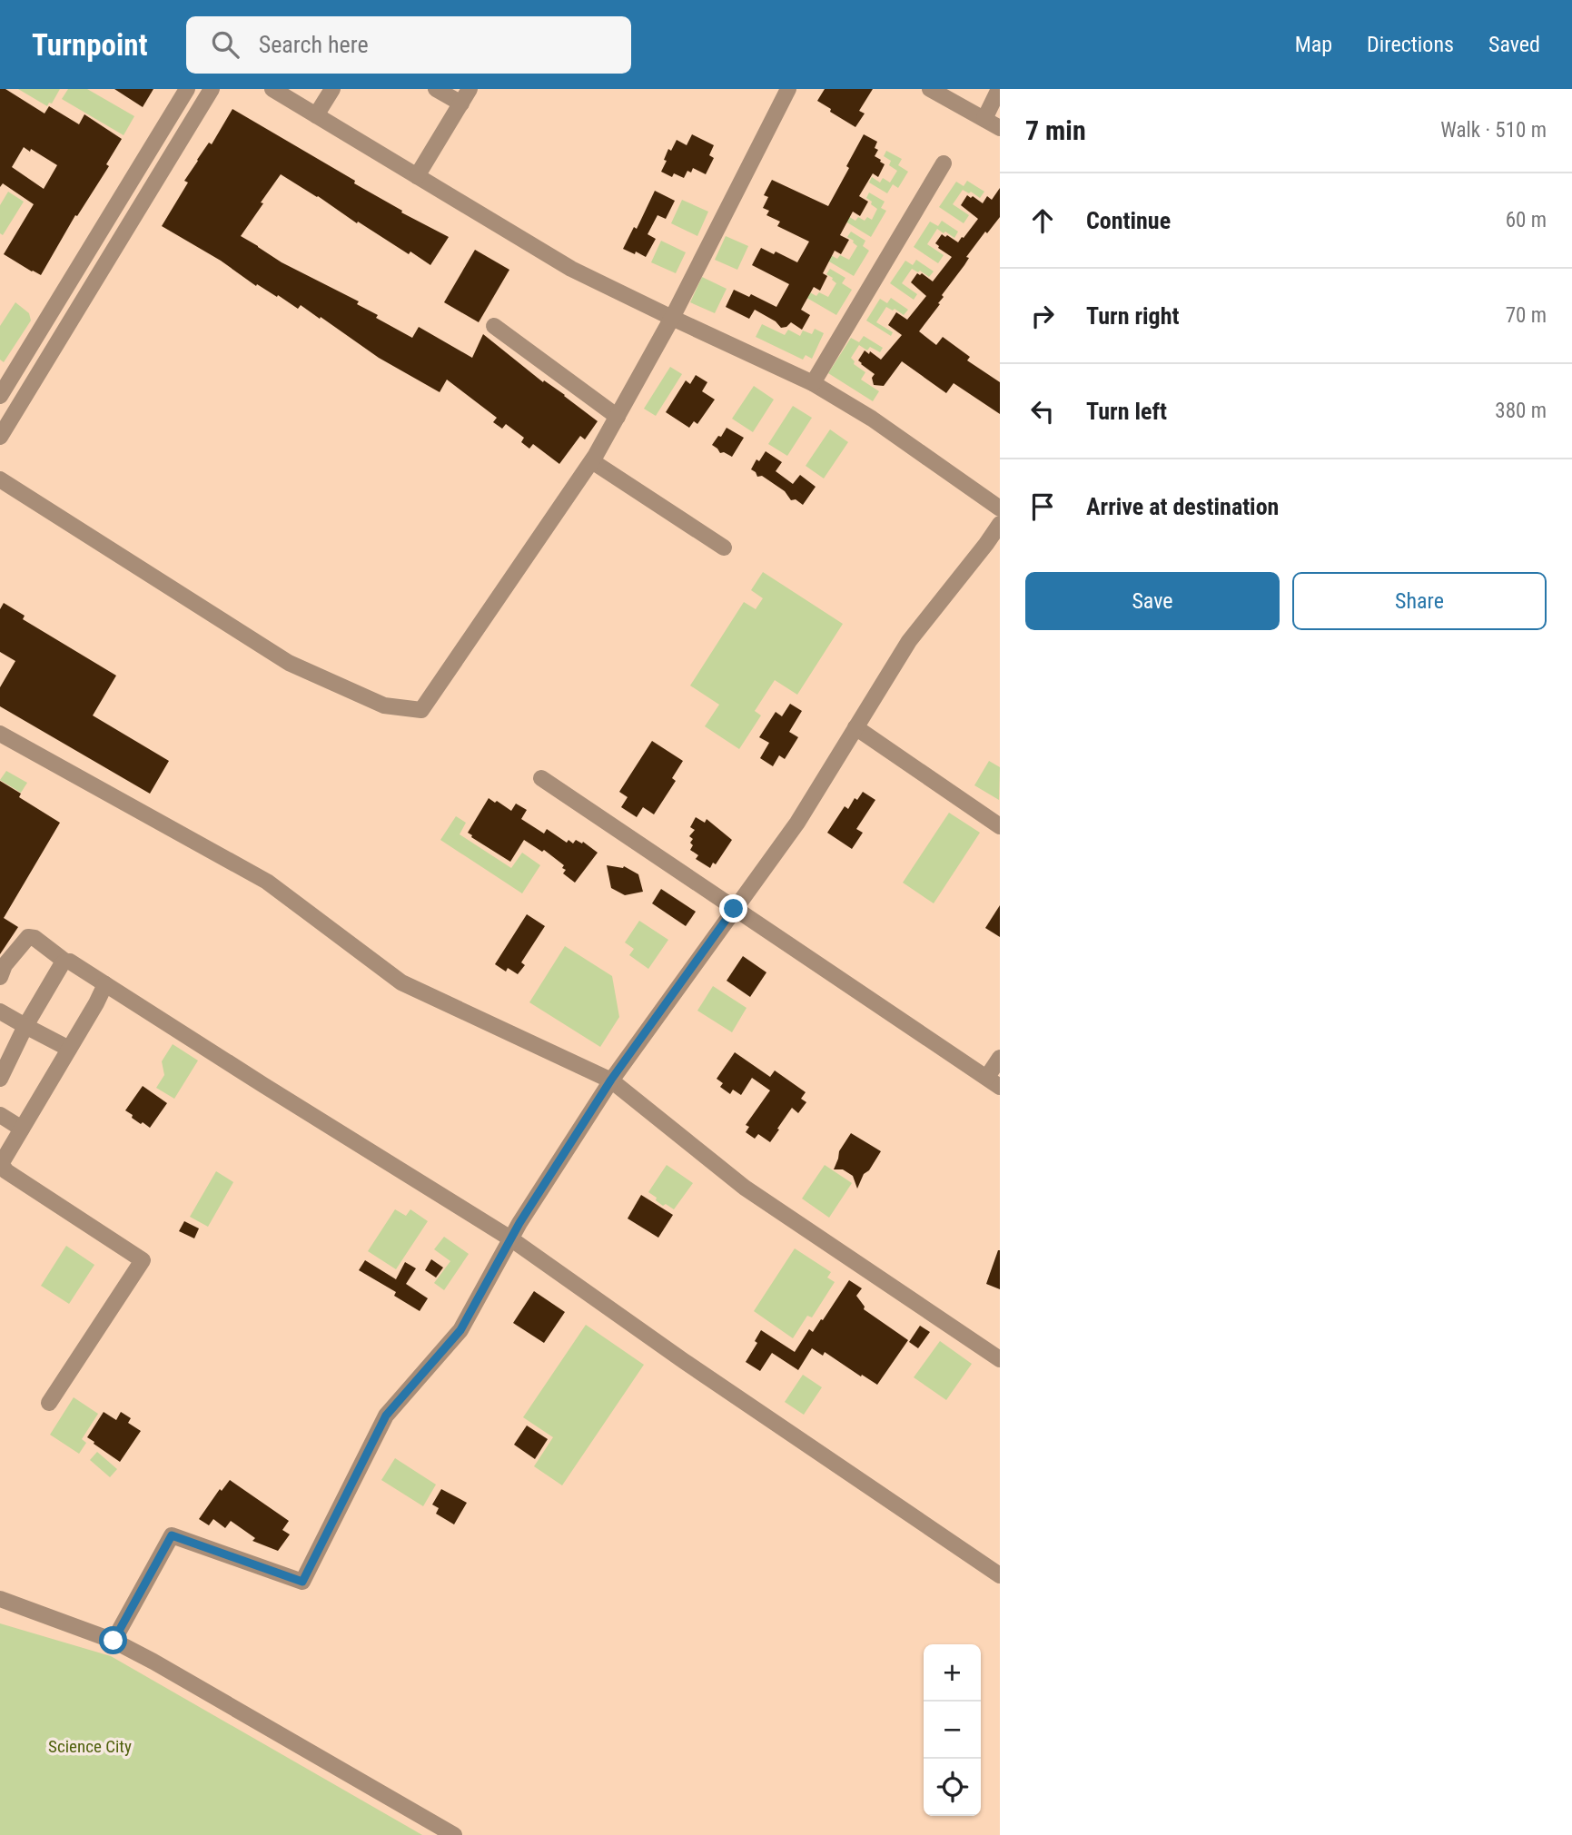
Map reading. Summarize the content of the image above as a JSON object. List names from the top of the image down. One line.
{"parks":["Science City"],"page":{"header":"Turnpoint","search":"Search here","nav":["Map","Directions","Saved"],"heading":["7 min","Walk · 510 m"],"list":[["Continue","60 m"],["Turn right","70 m"],["Turn left","380 m"],"Arrive at destination"],"buttons":["Save","Share"],"map_buttons":["+","−"]}}
